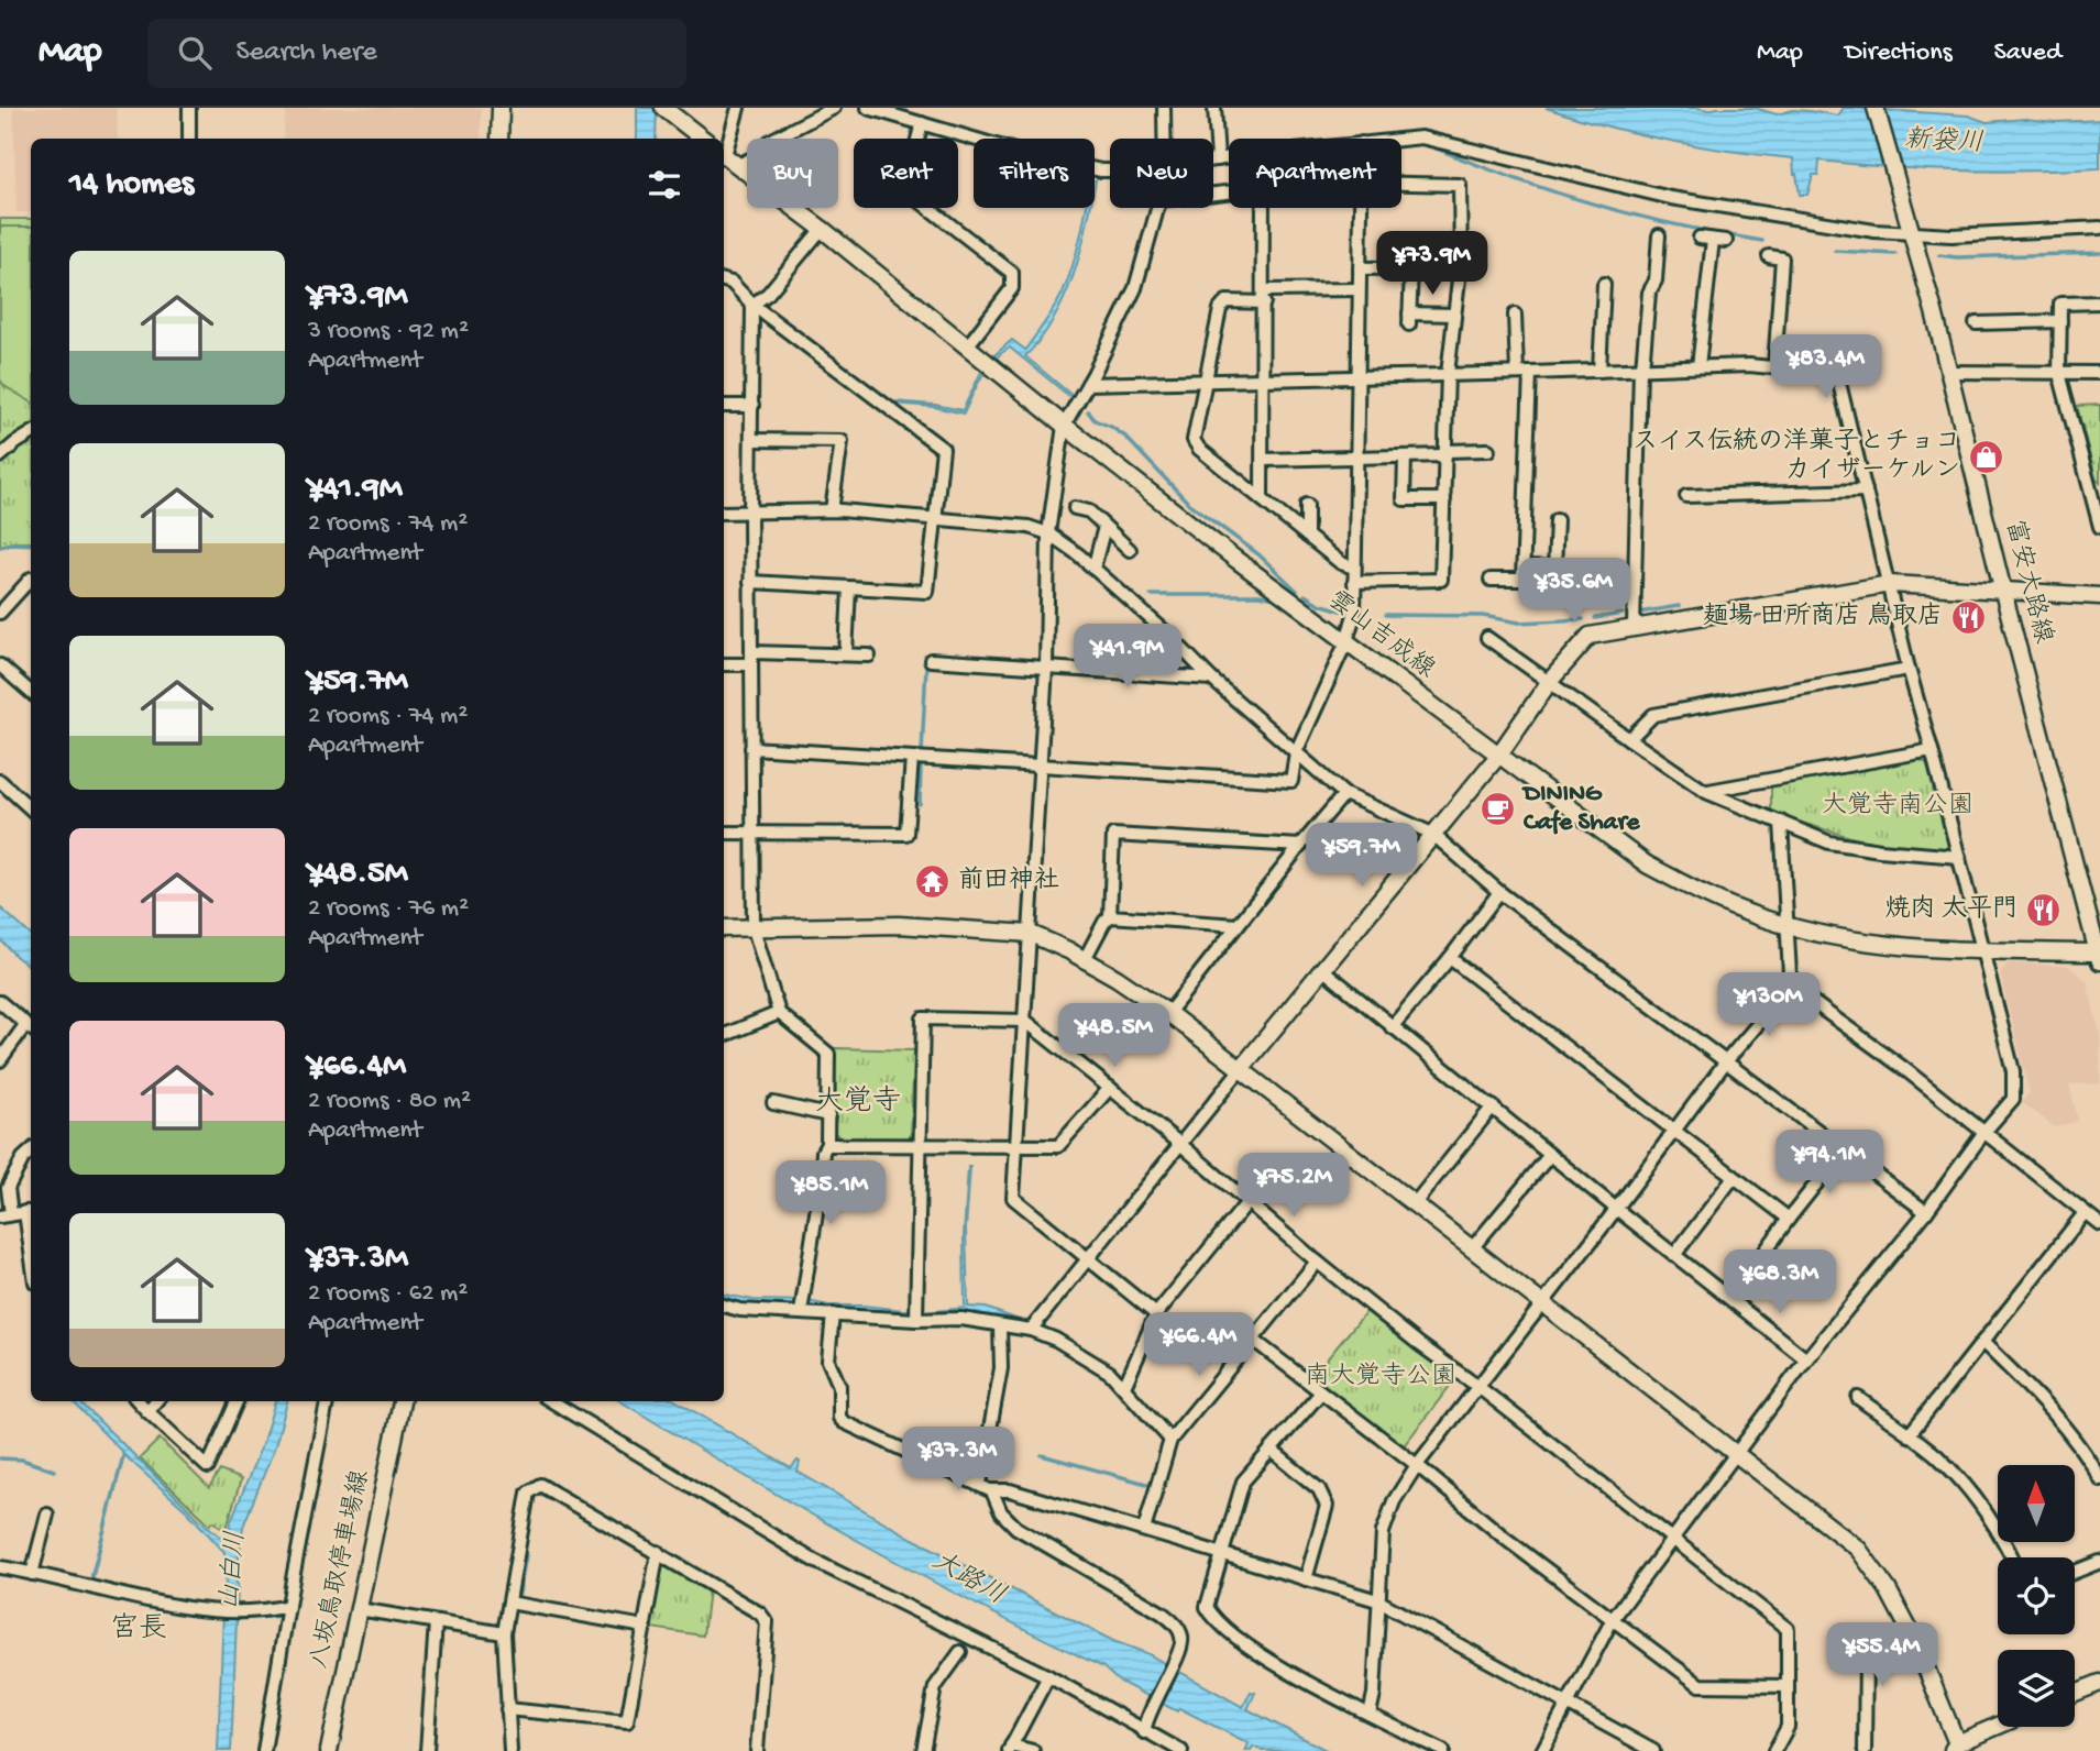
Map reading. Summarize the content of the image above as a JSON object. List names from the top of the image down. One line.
{"streets":{"street":["富安大路線","雲山吉成線","八坂鳥取停車場線"]},"crossings":[["富安大路線","雲山吉成線"]],"districts":["大覚寺","宮長"],"water":["新袋川","山白川","大路川"],"parks":["大覚寺南公園","南大覚寺公園"],"places":{"shop":["スイス伝統の洋菓子とチョコ カイザーケルン"],"restaurant":["麺場 田所商店 鳥取店","焼肉 太平門"],"cafe":["DINING Cafe Share"],"temple":["前田神社"]},"north":"top","page":{"header":"Map","search":"Search here","nav":["Map","Directions","Saved"],"chip":["Buy","Rent","Filters","New","Apartment"],"heading":"14 homes","price":["¥73.9M","¥83.4M","¥35.6M","¥41.9M","¥59.7M","¥130M","¥48.5M","¥94.1M","¥75.2M","¥85.1M","¥68.3M","¥66.4M","¥37.3M","¥55.4M"],"list":[{"name":"¥73.9M","note":"3 rooms · 92 m² · Apartment"},{"name":"¥41.9M","note":"2 rooms · 74 m² · Apartment"},{"name":"¥59.7M","note":"2 rooms · 74 m² · Apartment"},{"name":"¥48.5M","note":"2 rooms · 76 m² · Apartment"},{"name":"¥66.4M","note":"2 rooms · 80 m² · Apartment"},{"name":"¥37.3M","note":"2 rooms · 62 m² · Apartment"}]}}
